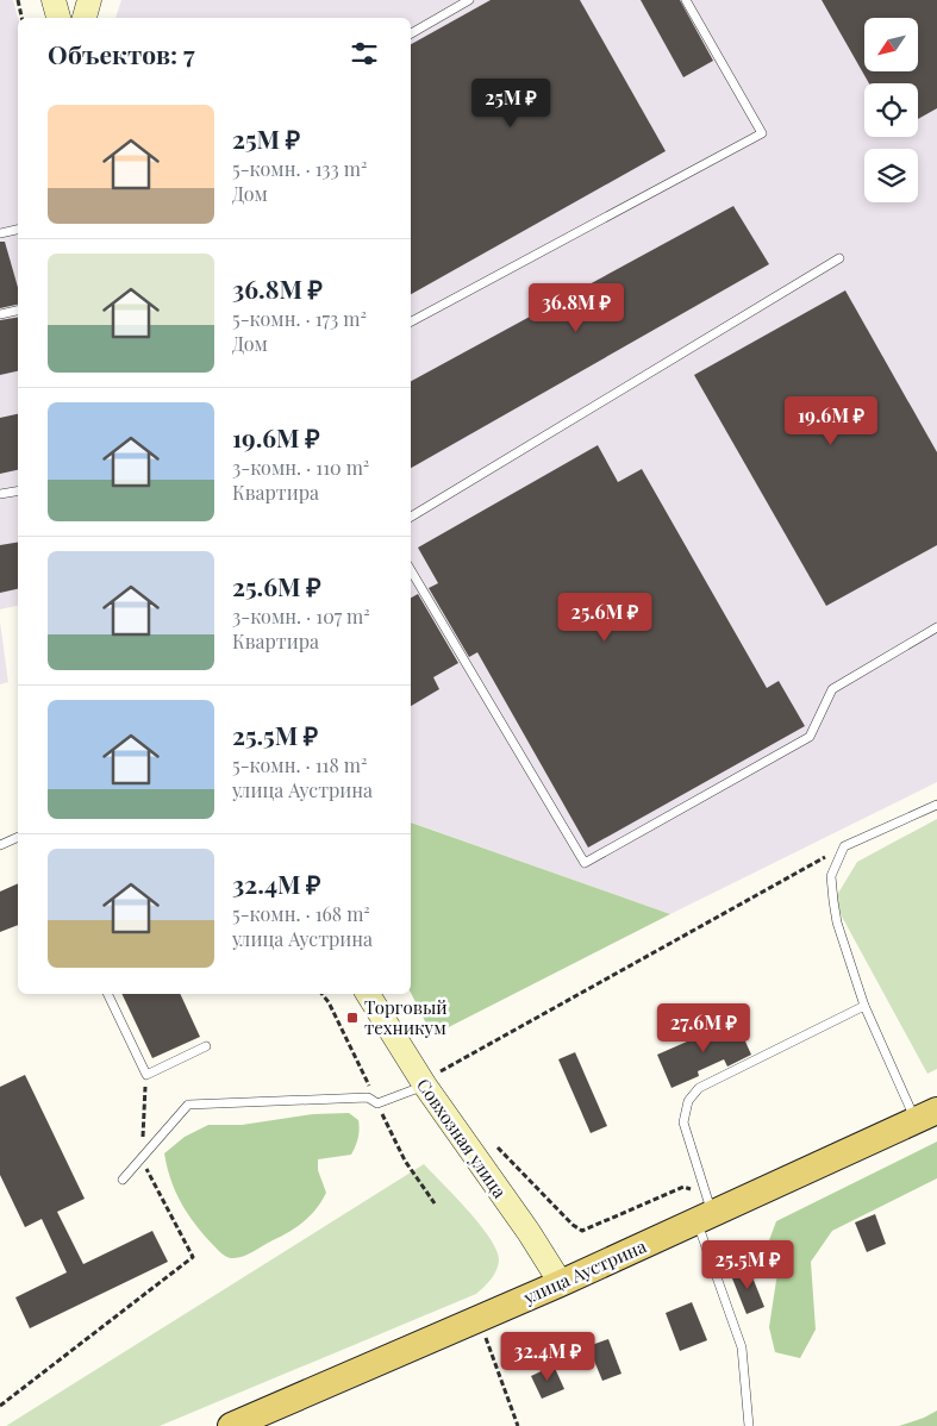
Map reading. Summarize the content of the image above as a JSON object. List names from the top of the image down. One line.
{"streets":{"main road":["Совхозная улица","улица Аустрина"]},"crossings":[["Совхозная улица","улица Аустрина"]],"places":{"transit":["Торговый техникум"]},"north":"bottom left","page":{"heading":"Объектов: 7","price":["25M ₽","36.8M ₽","19.6M ₽","25.6M ₽","27.6M ₽","25.5M ₽","32.4M ₽"],"list":[{"name":"25M ₽","note":"5-комн. · 133 m² · Дом"},{"name":"36.8M ₽","note":"5-комн. · 173 m² · Дом"},{"name":"19.6M ₽","note":"3-комн. · 110 m² · Квартира"},{"name":"25.6M ₽","note":"3-комн. · 107 m² · Квартира"},{"name":"25.5M ₽","note":"5-комн. · 118 m² · улица Аустрина"},{"name":"32.4M ₽","note":"5-комн. · 168 m² · улица Аустрина"}]}}
